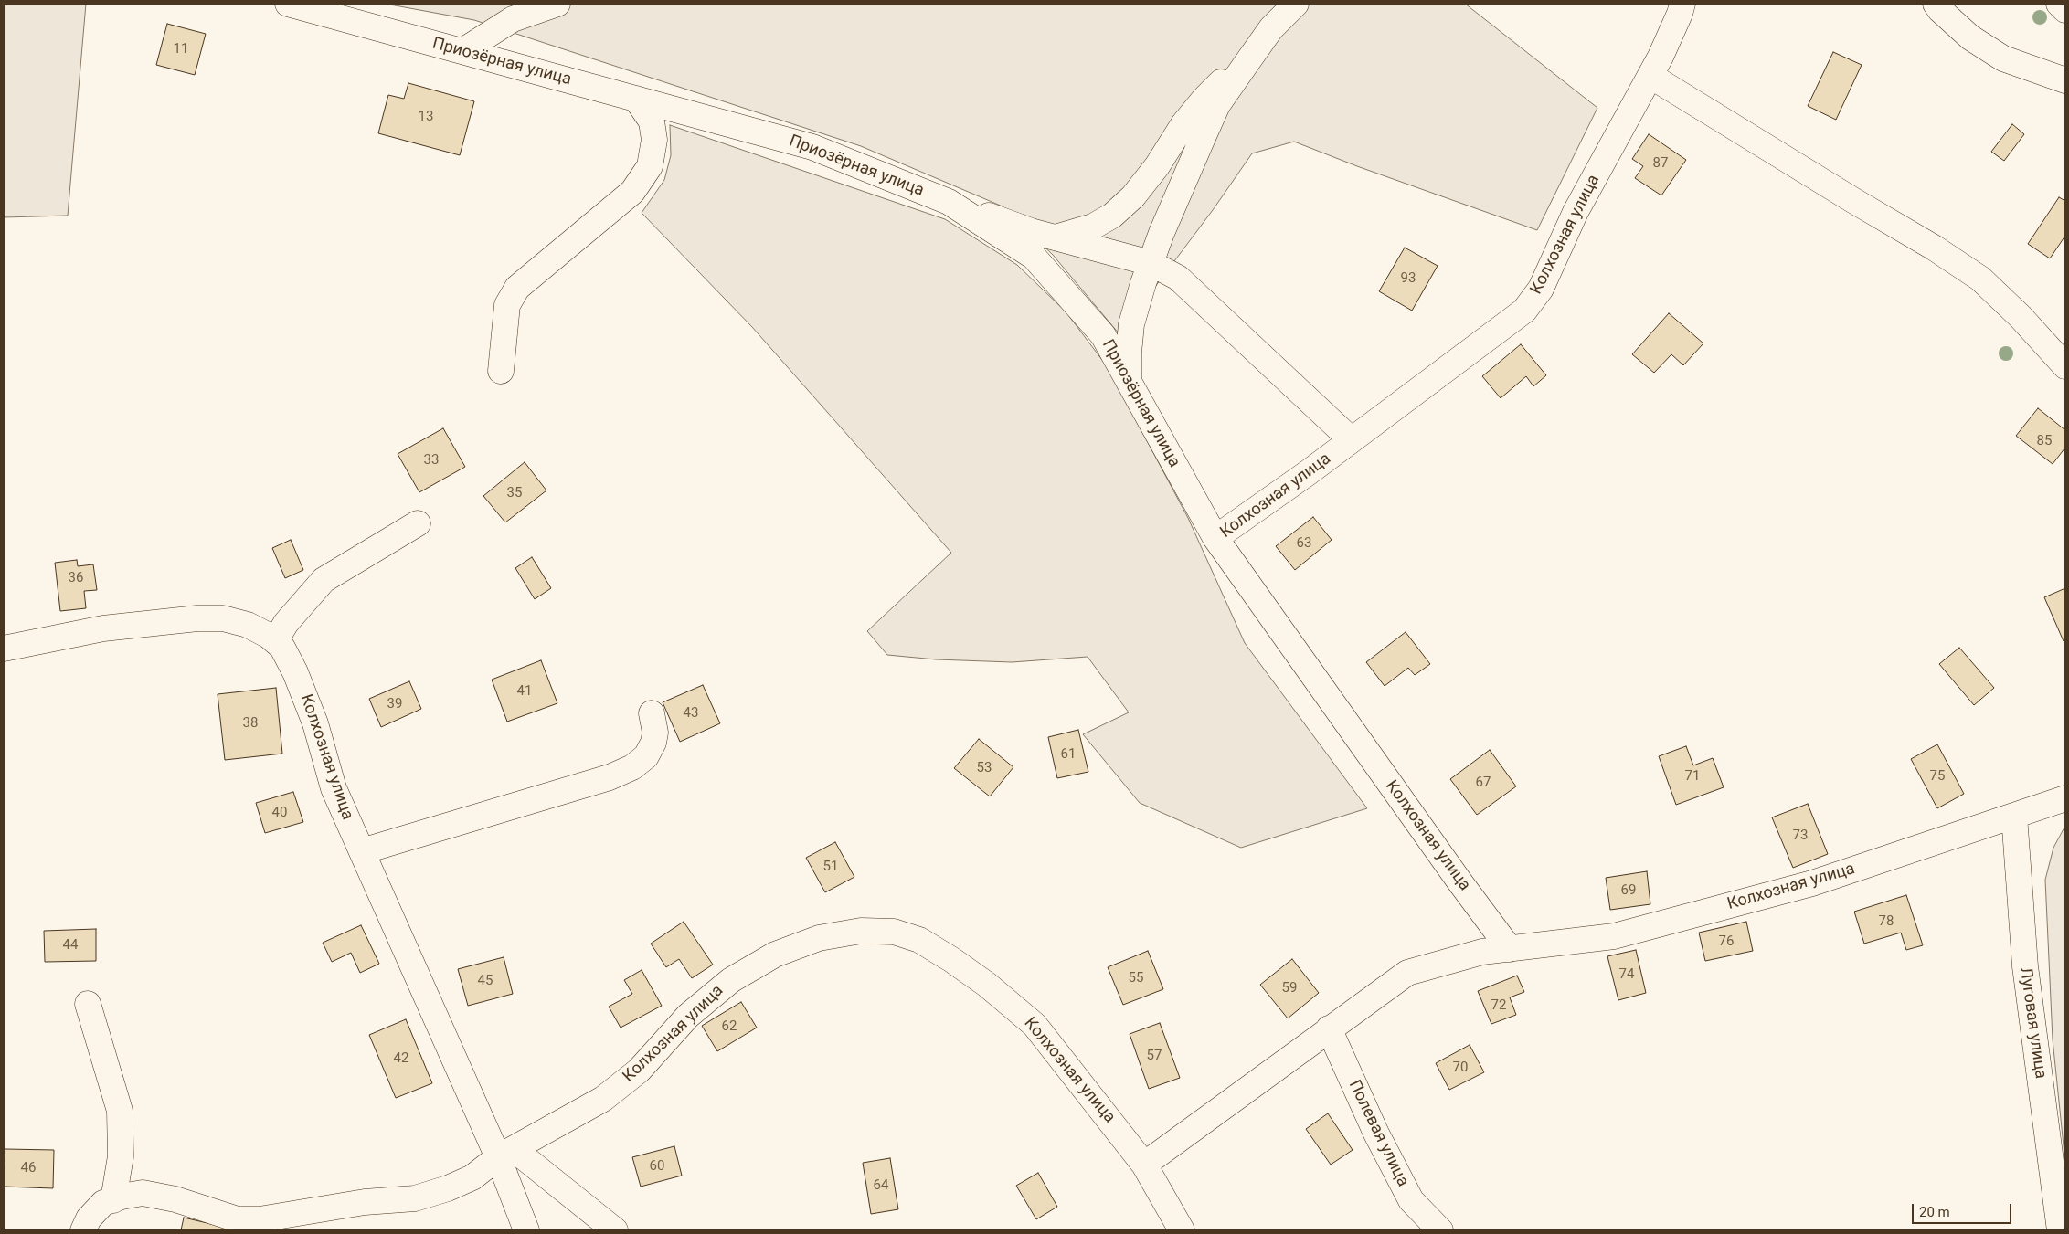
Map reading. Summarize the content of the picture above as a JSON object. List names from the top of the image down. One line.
{"streets":{"street":["Приозёрная улица","Колхозная улица","Луговая улица","Полевая улица"]},"crossings":[["Приозёрная улица","Колхозная улица"],["Колхозная улица","Луговая улица"],["Колхозная улица","Полевая улица"]],"house_numbers":["11","13","87","93","85","33","35","63","36","41","39","43","38","61","53","71","75","67","40","73","51","69","78","76","44","74","55","45","59","72","62","57","42","70","60","46","64"],"scale_bar":"20 m"}
